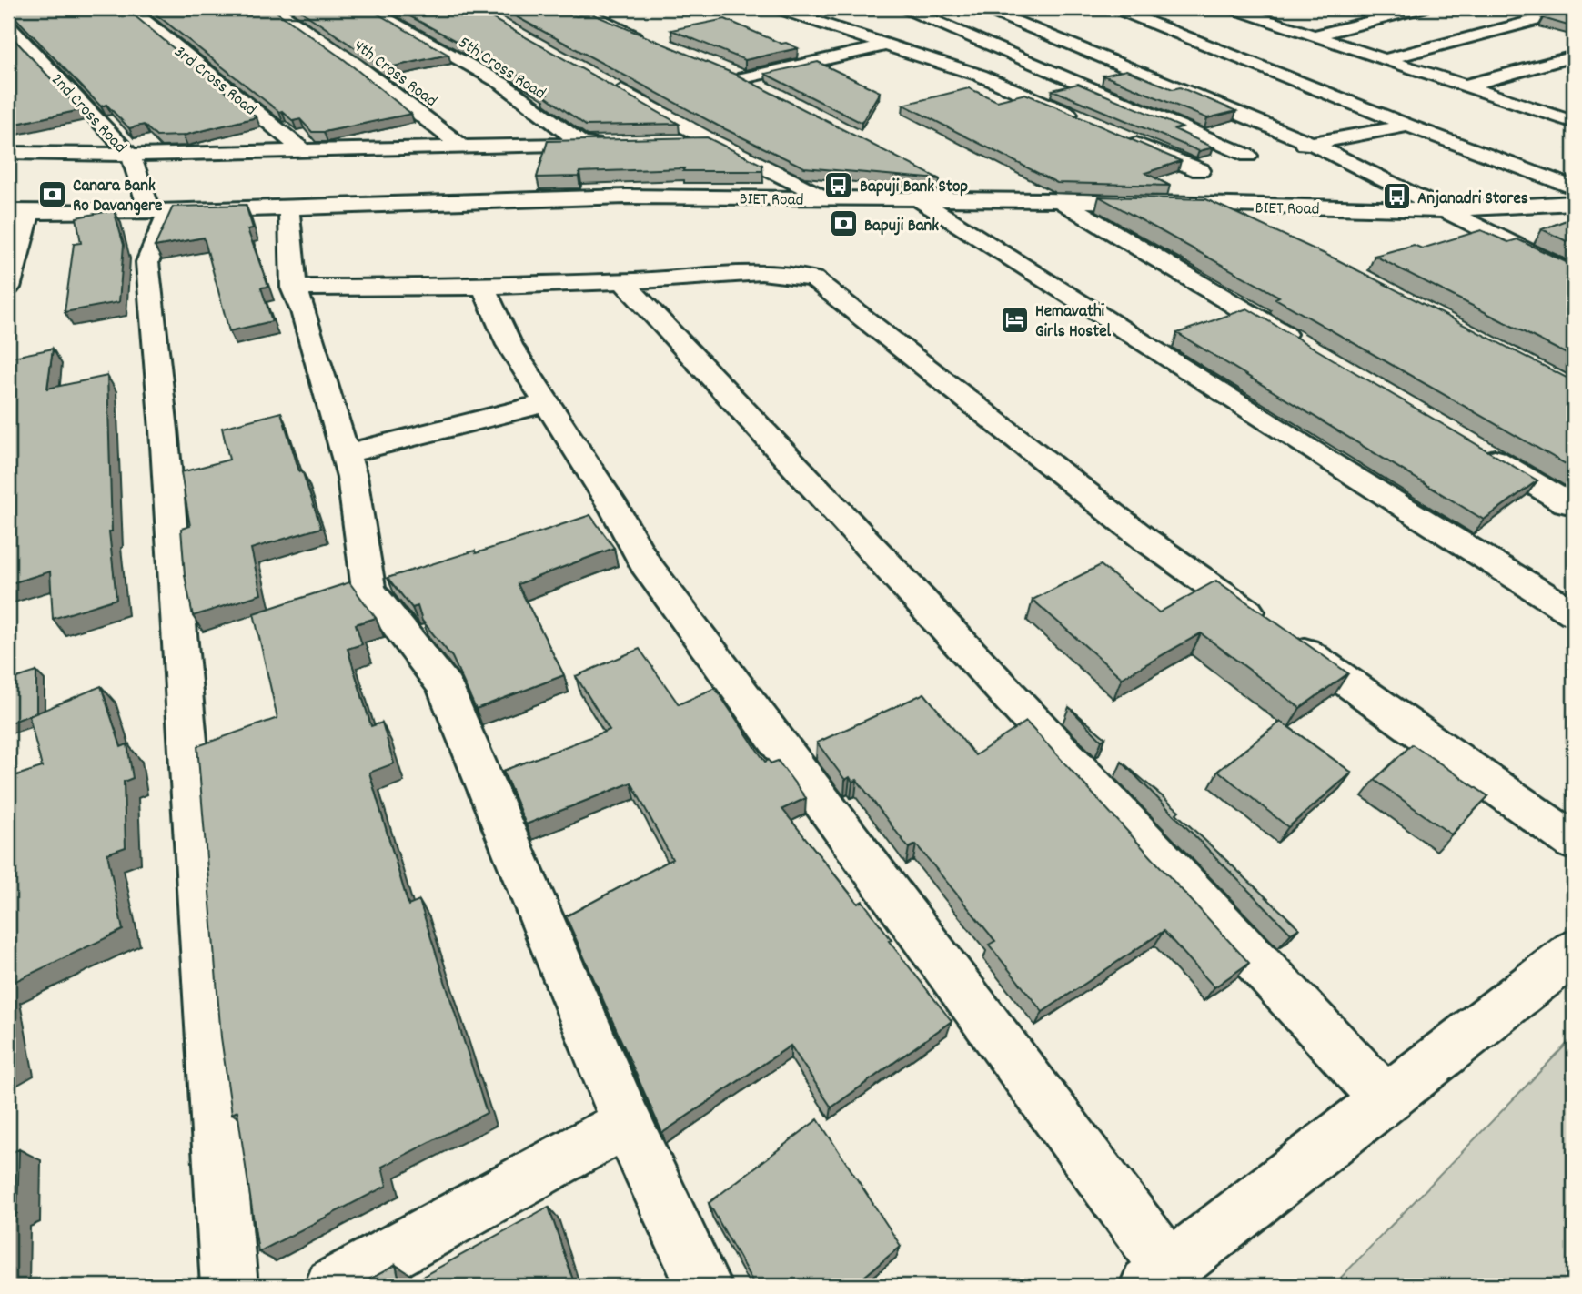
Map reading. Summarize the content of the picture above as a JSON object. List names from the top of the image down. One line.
{"streets":{"street":["5th Cross Road","4th Cross Road","3rd Cross Road","2nd Cross Road","BIET Road"]},"crossings":[["2nd Cross Road","BIET Road"]],"places":{"bus stop":["Bapuji Bank Stop","Anjanadri Stores"],"bank":["Canara Bank Ro Davangere","Bapuji Bank"],"hotel":["Hemavathi Girls Hostel"]}}
